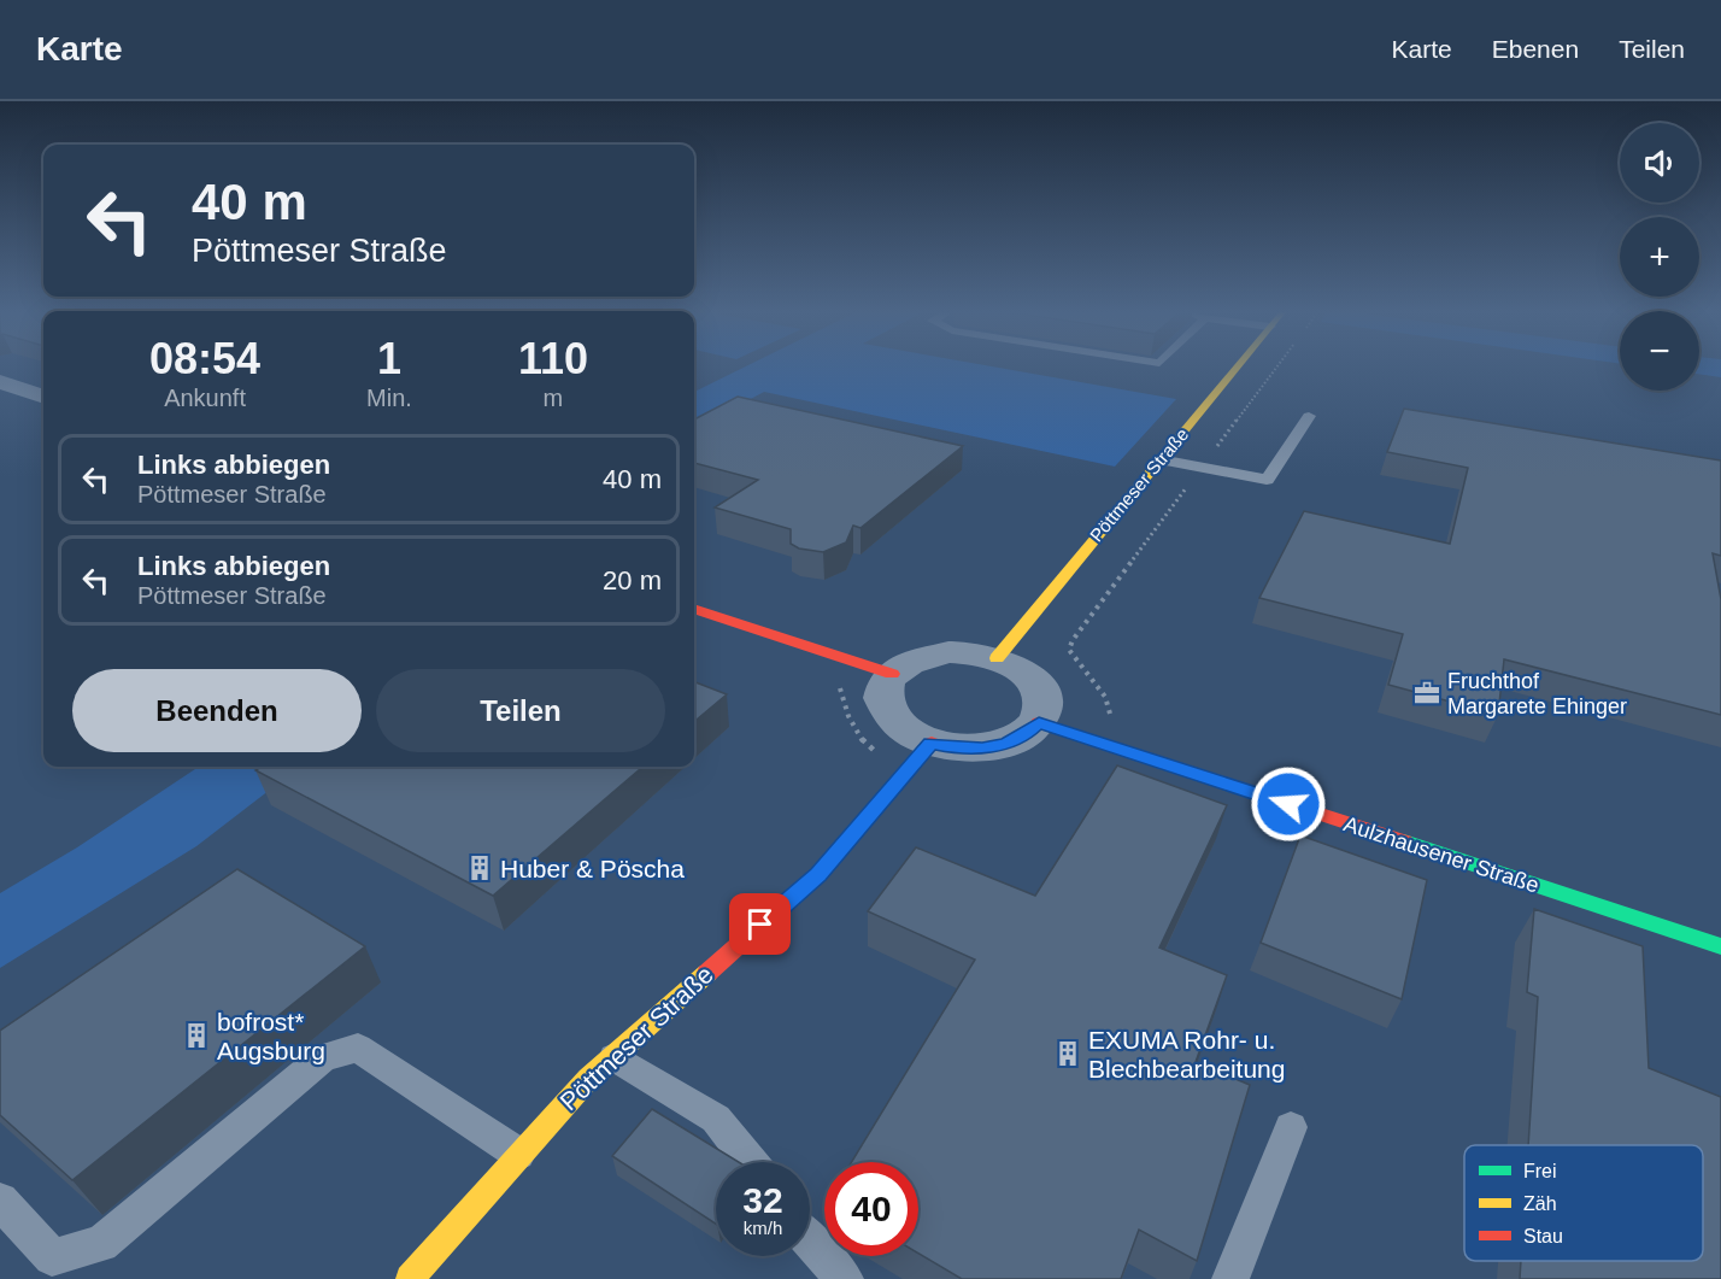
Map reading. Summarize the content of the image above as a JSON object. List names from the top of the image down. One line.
{"streets":{"street":["Pöttmeser Straße","Aulzhausener Straße"]},"crossings":[["Pöttmeser Straße","Aulzhausener Straße"]],"places":{"office":["Fruchthof Margarete Ehinger"],"building":["Huber & Pöscha","bofrost* Augsburg","EXUMA Rohr- u. Blechbearbeitung"]},"legend":["Frei","Zäh","Stau"],"page":{"header":"Karte","nav":["Karte","Ebenen","Teilen"],"map_buttons":["+","−"],"turn":["40 m","Pöttmeser Straße"],"eta":["08:54","Ankunft","1","Min.","110","m"],"list":[{"name":"Links abbiegen","note":"Pöttmeser Straße","value":"40 m"},{"name":"Links abbiegen","note":"Pöttmeser Straße","value":"20 m"}],"buttons":["Beenden","Teilen"],"speed":"32 km/h","limit":"40"}}
